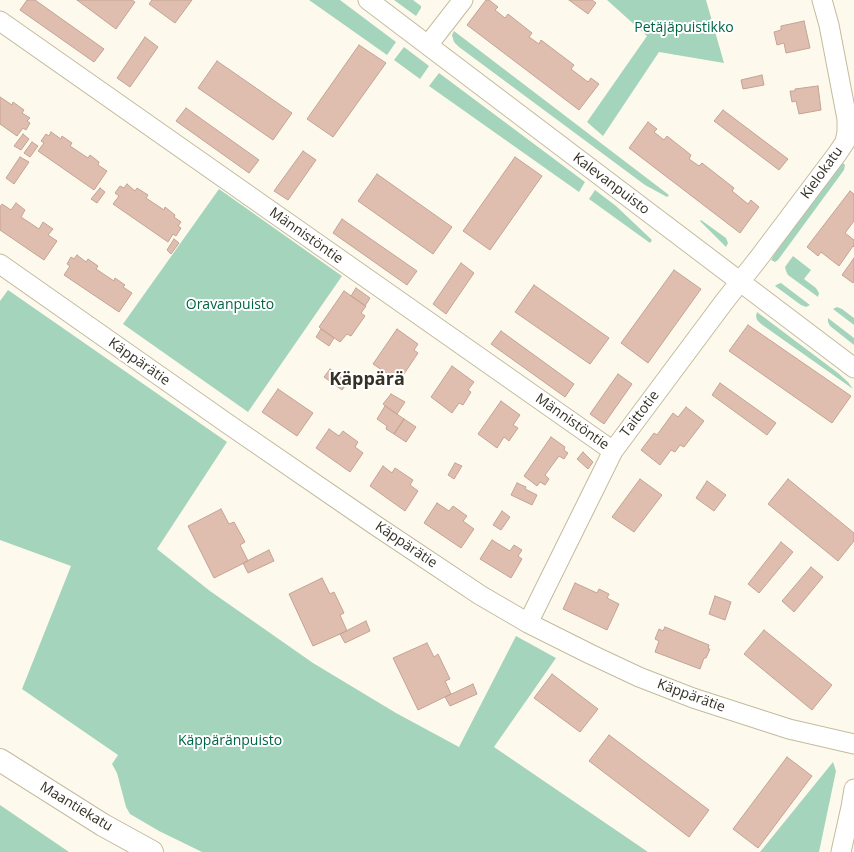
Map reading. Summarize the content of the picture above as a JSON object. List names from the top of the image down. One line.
{"streets":{"main road":["Maantiekatu"],"street":["Kielokatu","Kalevanpuisto","Männistöntie","Käppärätie","Taittotie"]},"crossings":[["Kielokatu","Kalevanpuisto"],["Kielokatu","Taittotie"],["Kalevanpuisto","Taittotie"],["Männistöntie","Taittotie"],["Käppärätie","Taittotie"]],"districts":["Käppärä"],"parks":["Petäjäpuistikko","Oravanpuisto","Käppäränpuisto"]}
